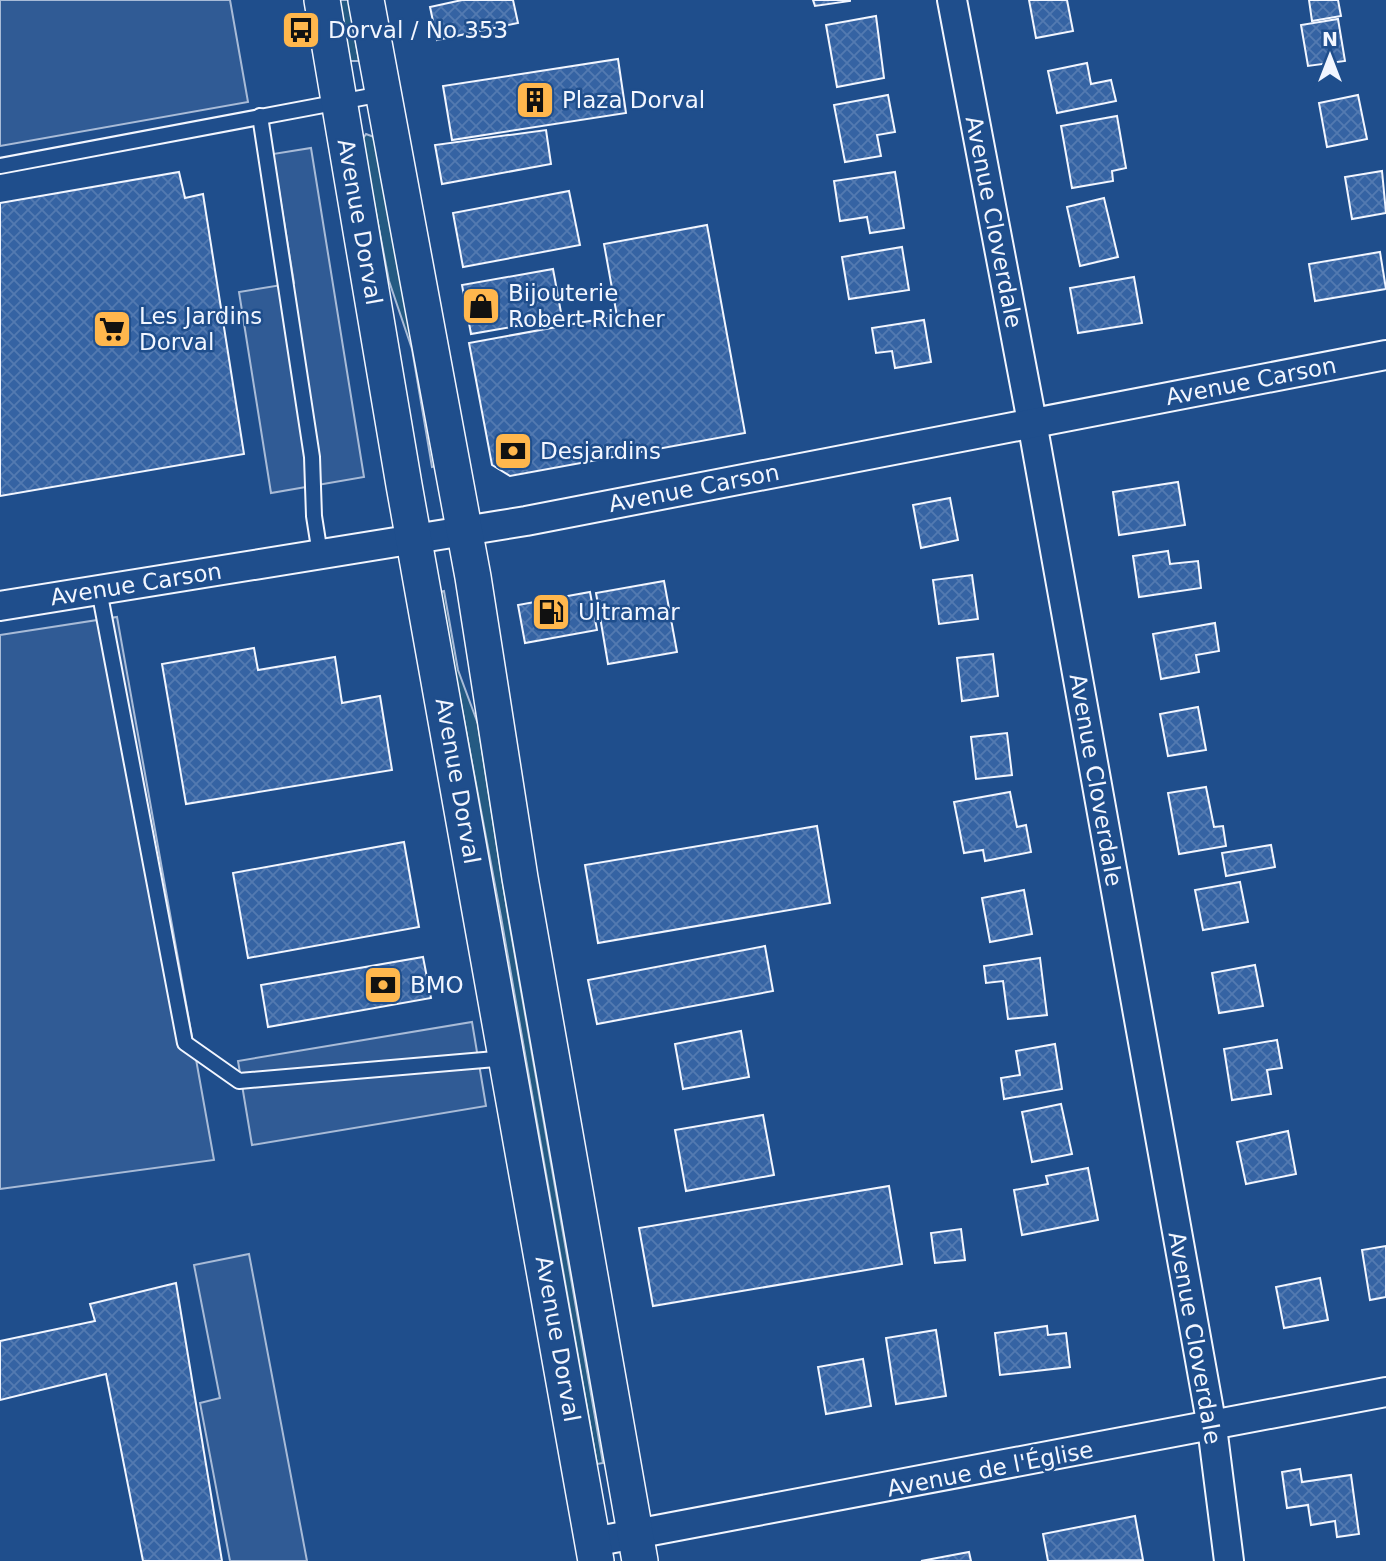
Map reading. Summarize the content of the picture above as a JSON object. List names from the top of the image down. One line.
{"streets":{"street":["Avenue Dorval","Avenue Cloverdale","Avenue Carson","Avenue de l'Église"]},"crossings":[["Avenue Dorval","Avenue Carson"],["Avenue Dorval","Avenue de l'Église"],["Avenue Cloverdale","Avenue Carson"],["Avenue Cloverdale","Avenue de l'Église"]],"places":{"bus stop":["Dorval / No 353"],"building":["Plaza Dorval"],"shop":["Bijouterie Robert Richer"],"supermarket":["Les Jardins Dorval"],"bank":["Desjardins","BMO"],"fuel station":["Ultramar"]},"north":"top"}
